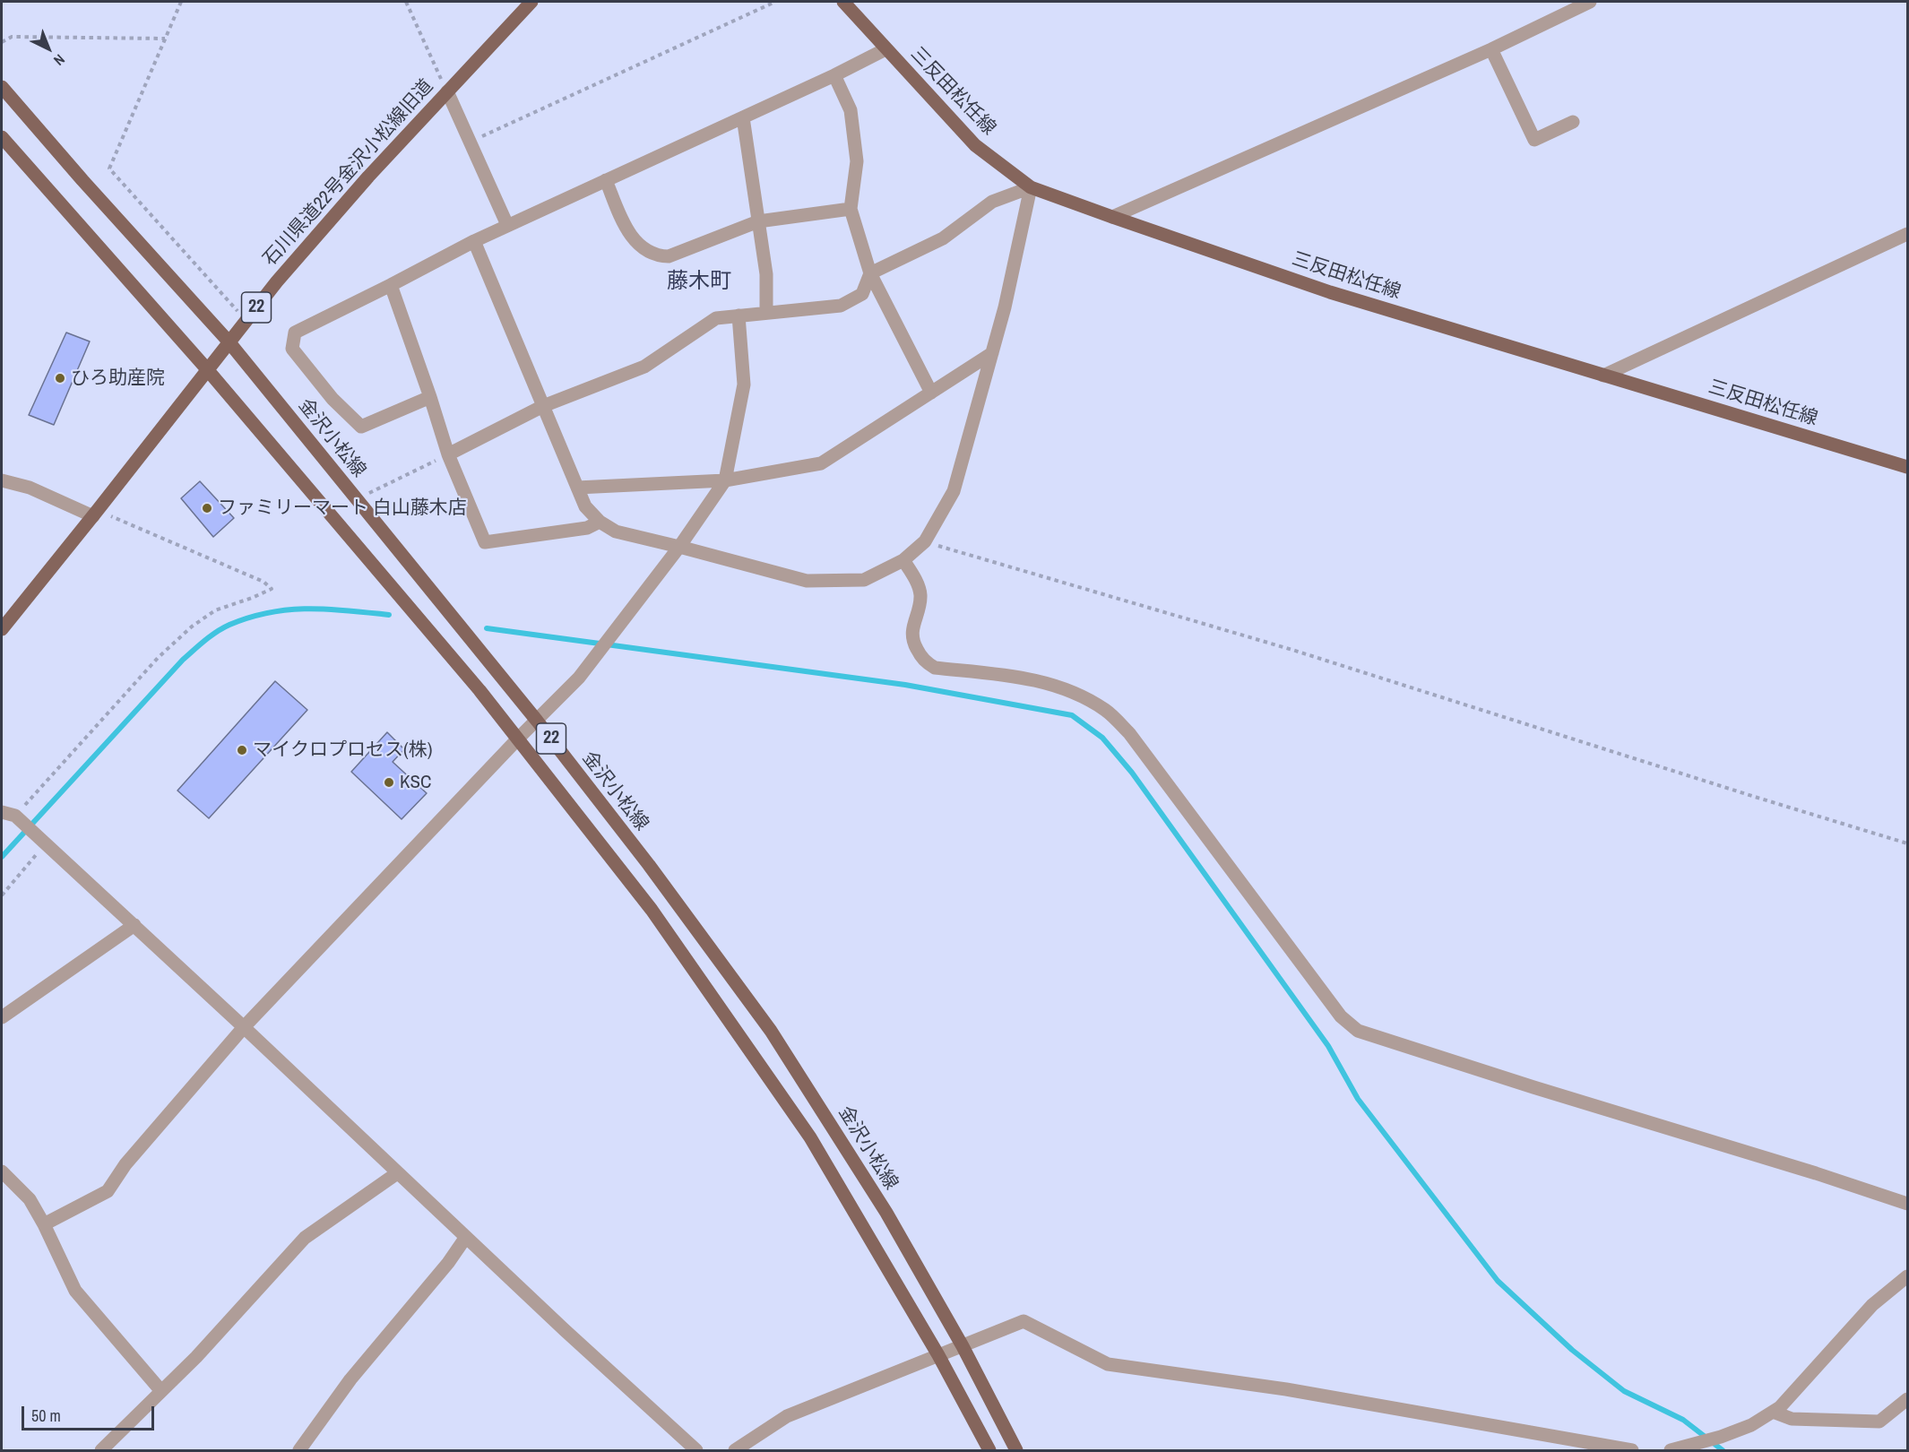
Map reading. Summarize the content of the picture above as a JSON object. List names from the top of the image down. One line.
{"streets":{"main road":["三反田松任線","石川県道22号金沢小松線旧道","22","金沢小松線"]},"crossings":[["石川県道22号金沢小松線旧道","22"],["石川県道22号金沢小松線旧道","金沢小松線"]],"districts":["藤木町"],"places":["ひろ助産院","ファミリーマート 白山藤木店","マイクロプロセス(株)","KSC"],"scale_bar":"50 m","north":"bottom right"}
